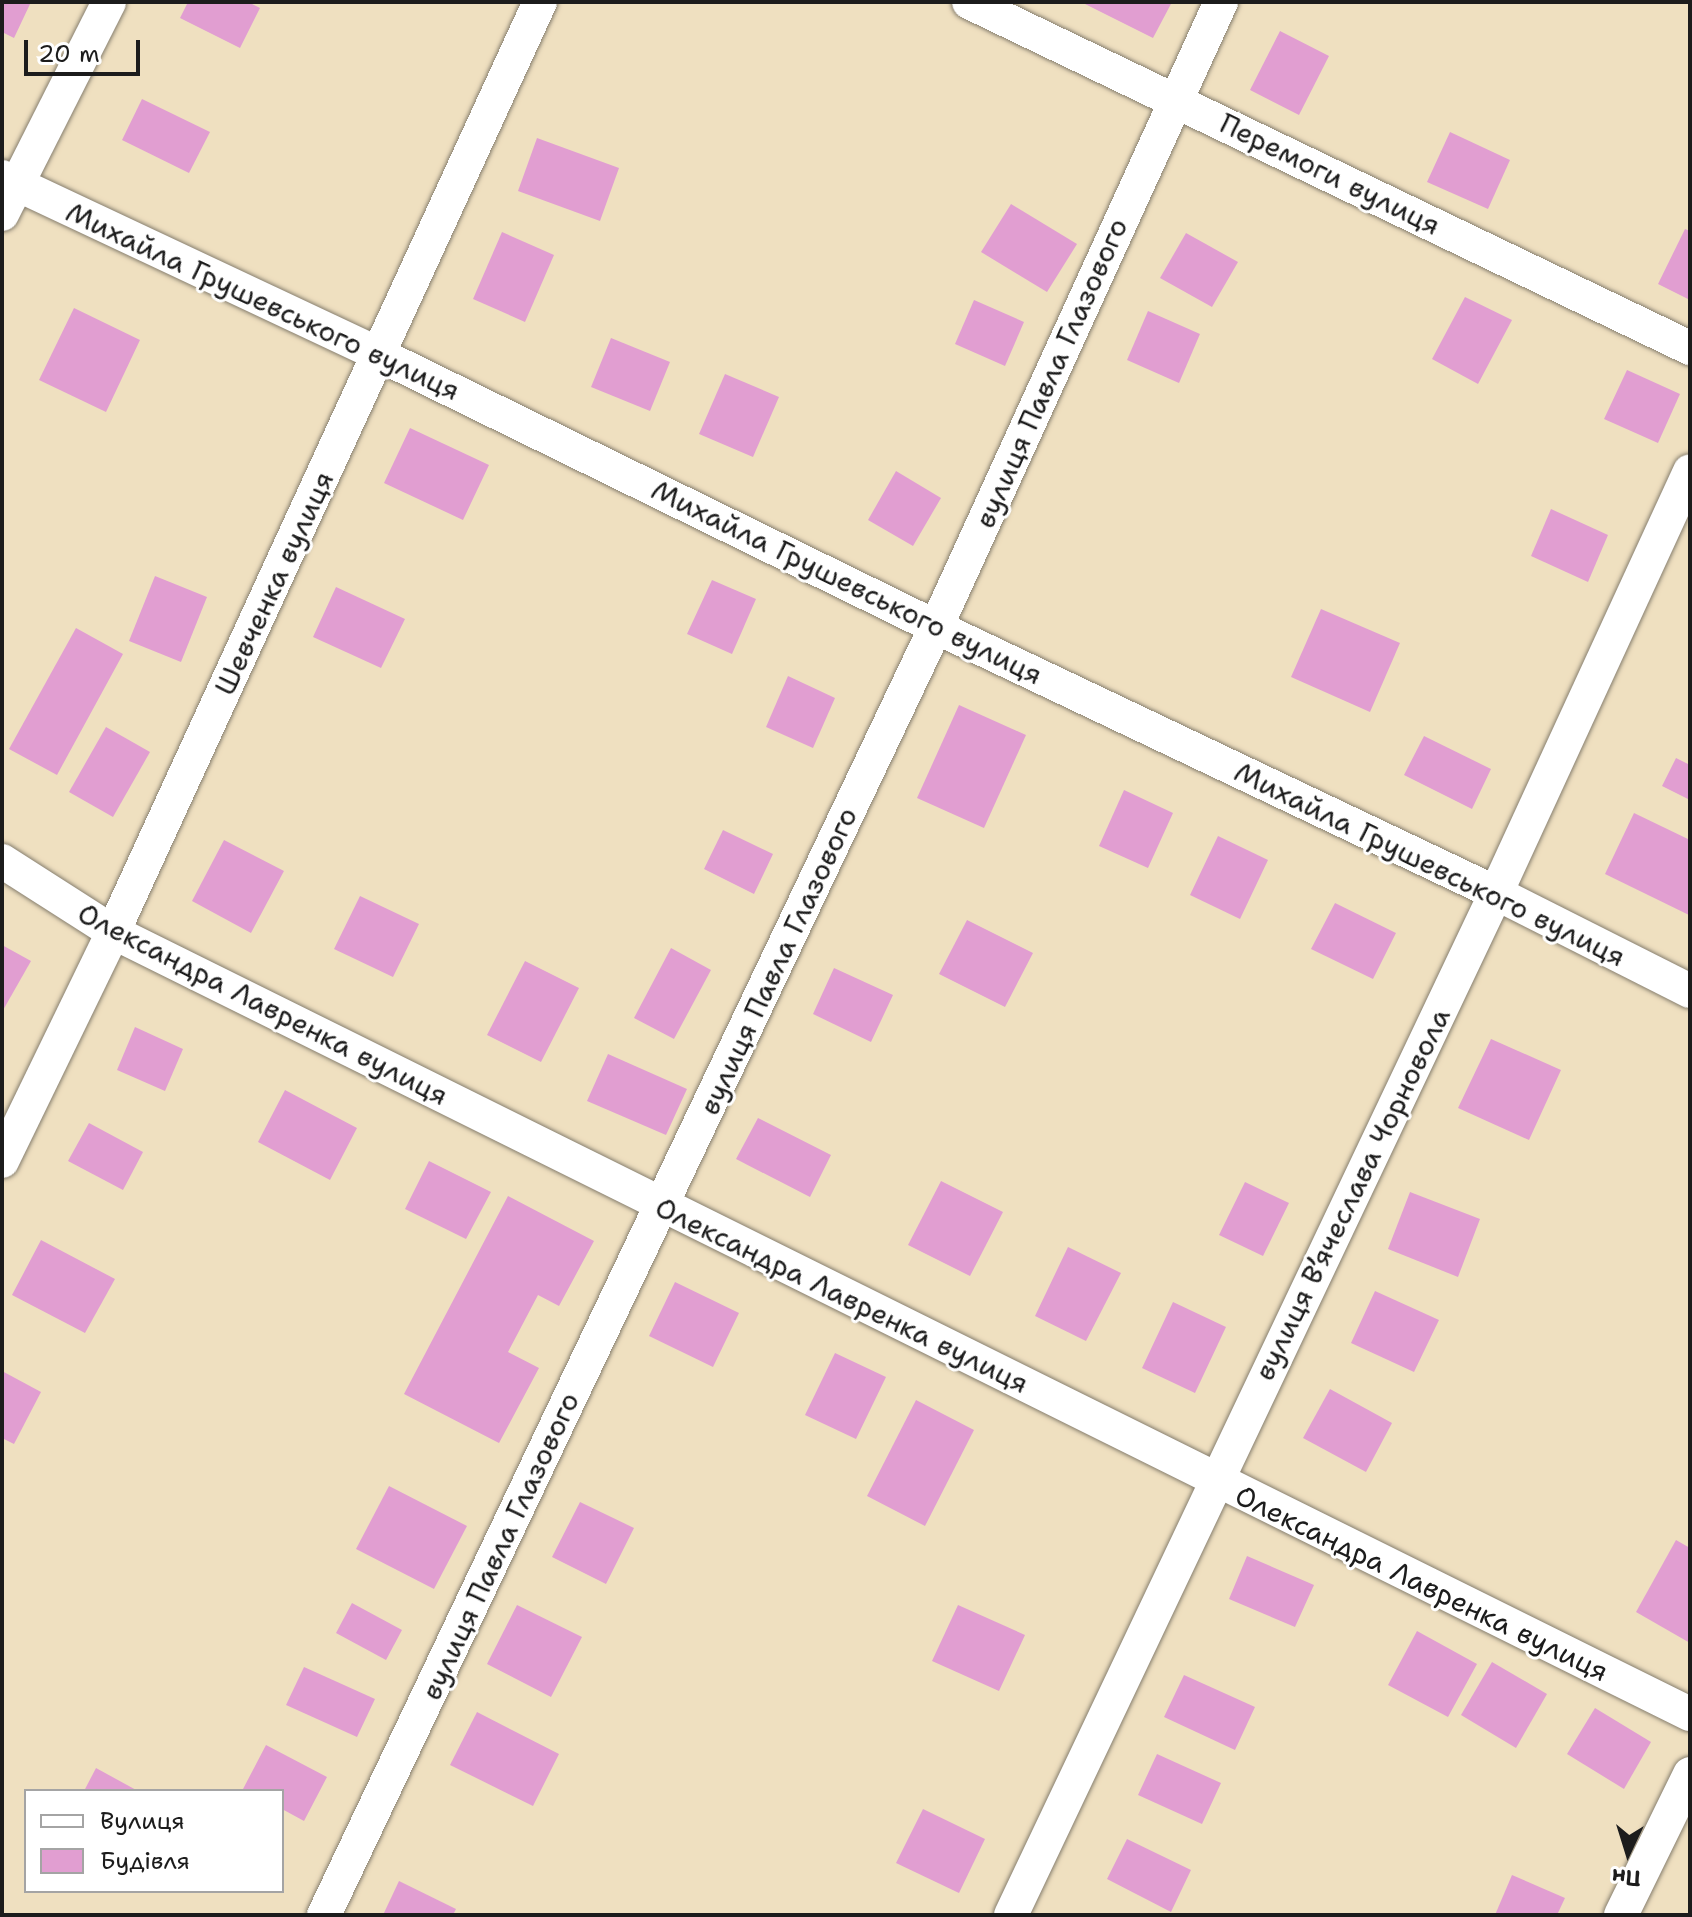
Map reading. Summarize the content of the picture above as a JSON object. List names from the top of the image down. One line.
{"streets":{"street":["Перемоги вулиця","Михайла Грушевського вулиця","вулиця Павла Глазового","Шевченка вулиця","Олександра Лавренка вулиця","вулиця В’ячеслава Чорновола"]},"crossings":[["Перемоги вулиця","вулиця Павла Глазового"],["Михайла Грушевського вулиця","вулиця Павла Глазового"],["Михайла Грушевського вулиця","Шевченка вулиця"],["Михайла Грушевського вулиця","вулиця В’ячеслава Чорновола"],["вулиця Павла Глазового","Олександра Лавренка вулиця"],["Шевченка вулиця","Олександра Лавренка вулиця"],["Олександра Лавренка вулиця","вулиця В’ячеслава Чорновола"]],"legend":["Вулиця","Будівля"],"scale_bar":"20 m","north":"bottom"}
